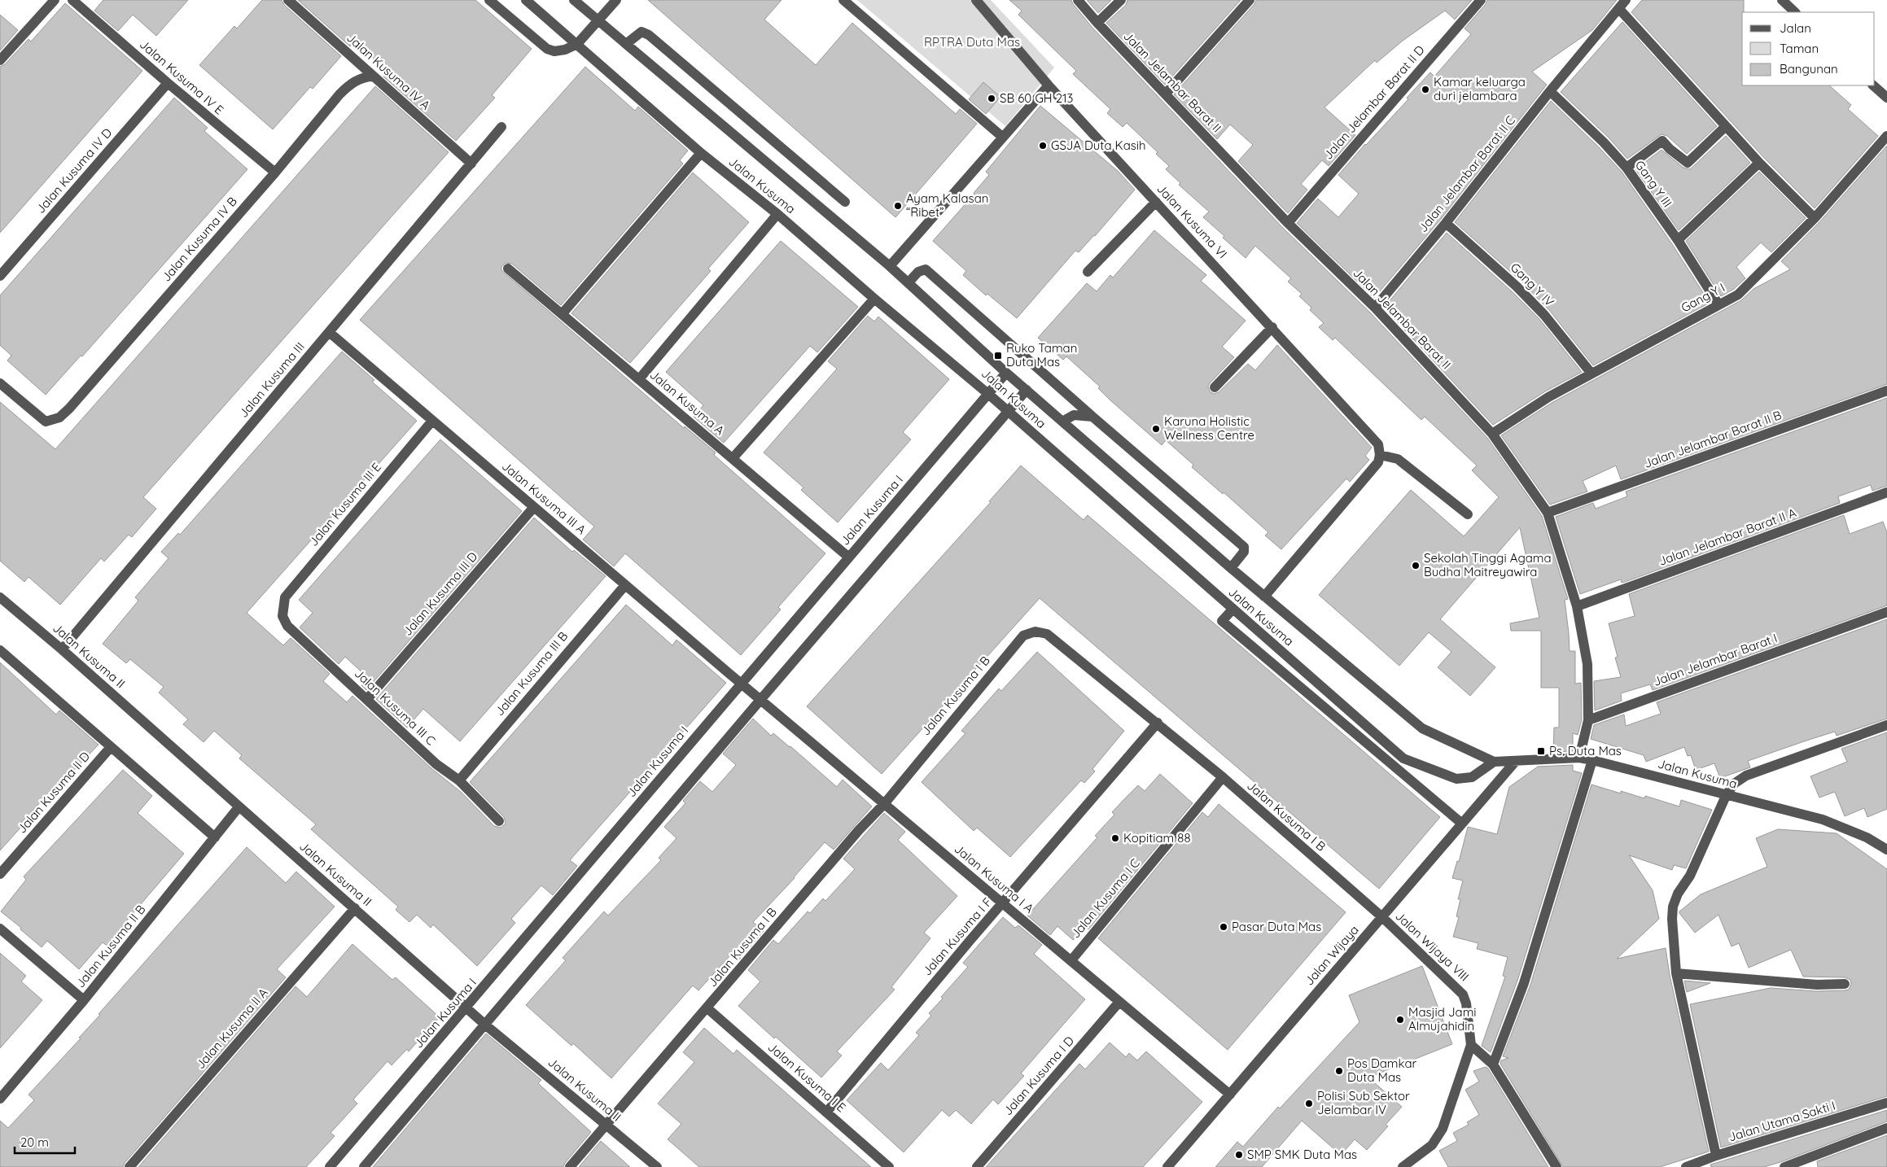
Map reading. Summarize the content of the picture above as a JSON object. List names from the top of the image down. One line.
{"streets":{"street":["Jalan Kusuma IV A","Jalan Kusuma IV E","Jalan Jelambar Barat II","Jalan Jelambar Barat II D","Jalan Kusuma IV D","Jalan Jelambar Barat II C","Gang Y III","Jalan Kusuma","Jalan Kusuma VI","Jalan Kusuma IV B","Gang Y IV","Gang Y I","Jalan Kusuma III","Jalan Kusuma A","Jalan Jelambar Barat II B","Jalan Kusuma III A","Jalan Kusuma III E","Jalan Kusuma I","Jalan Jelambar Barat II A","Jalan Kusuma III D","Jalan Kusuma II","Jalan Jelambar Barat I","Jalan Kusuma III B","Jalan Kusuma I B","Jalan Kusuma III C","Jalan Kusuma II D","Jalan Kusuma I A","Jalan Kusuma I C","Jalan Kusuma I F","Jalan Kusuma II B","Jalan Wijaya VIII","Jalan Wijaya","Jalan Kusuma II A","Jalan Kusuma I D","Jalan Kusuma I E","Jalan Utama Sakti I"]},"crossings":[["Jalan Kusuma IV A","Jalan Kusuma IV B"],["Jalan Kusuma IV A","Jalan Kusuma III"],["Jalan Kusuma IV E","Jalan Kusuma IV D"],["Jalan Kusuma IV E","Jalan Kusuma IV B"],["Jalan Jelambar Barat II","Jalan Jelambar Barat II D"],["Jalan Jelambar Barat II","Jalan Jelambar Barat II C"],["Jalan Jelambar Barat II","Gang Y I"],["Jalan Jelambar Barat II","Jalan Jelambar Barat II B"],["Jalan Jelambar Barat II","Jalan Jelambar Barat II A"],["Jalan Jelambar Barat II","Jalan Jelambar Barat I"],["Jalan Jelambar Barat II C","Gang Y III"],["Jalan Jelambar Barat II C","Gang Y IV"],["Gang Y III","Gang Y I"],["Jalan Kusuma","Jalan Kusuma I"],["Jalan Kusuma","Jalan Wijaya"],["Gang Y IV","Gang Y I"],["Jalan Kusuma III","Jalan Kusuma III A"],["Jalan Kusuma III","Jalan Kusuma II"],["Jalan Kusuma A","Jalan Kusuma I"],["Jalan Kusuma III A","Jalan Kusuma III E"],["Jalan Kusuma III A","Jalan Kusuma I"],["Jalan Kusuma III A","Jalan Kusuma III D"],["Jalan Kusuma III A","Jalan Kusuma III B"],["Jalan Kusuma III A","Jalan Kusuma I A"],["Jalan Kusuma III E","Jalan Kusuma III C"],["Jalan Kusuma I","Jalan Kusuma II"],["Jalan Kusuma I","Jalan Kusuma I A"],["Jalan Kusuma III D","Jalan Kusuma III C"],["Jalan Kusuma II","Jalan Kusuma I B"],["Jalan Kusuma II","Jalan Kusuma II B"],["Jalan Kusuma II","Jalan Kusuma II A"],["Jalan Kusuma III B","Jalan Kusuma III C"],["Jalan Kusuma I B","Jalan Kusuma I A"],["Jalan Kusuma I B","Jalan Kusuma I C"],["Jalan Kusuma I B","Jalan Kusuma I F"],["Jalan Kusuma I B","Jalan Wijaya VIII"],["Jalan Kusuma I B","Jalan Wijaya"],["Jalan Kusuma I B","Jalan Kusuma I E"],["Jalan Kusuma I A","Jalan Kusuma I C"],["Jalan Kusuma I A","Jalan Kusuma I F"],["Jalan Kusuma I A","Jalan Wijaya"],["Jalan Kusuma I A","Jalan Kusuma I D"],["Jalan Kusuma I F","Jalan Kusuma I E"],["Jalan Wijaya VIII","Jalan Wijaya"]],"parks":["RPTRA Duta Mas"],"places":{"other":["Kamar keluarga duri jelambara","SB 60 GH 213","GSJA Duta Kasih","Ayam Kalasan “Ribet”","Karuna Holistic Wellness Centre","Sekolah Tinggi Agama Budha Maitreyawira","Kopitiam 88","Pasar Duta Mas","Masjid Jami Almujahidin","Pos Damkar Duta Mas","Polisi Sub Sektor Jelambar IV","SMP SMK Duta Mas"],"transit":["Ruko Taman Duta Mas","Ps. Duta Mas"]},"legend":["Jalan","Taman","Bangunan"],"scale_bar":"20 m"}
